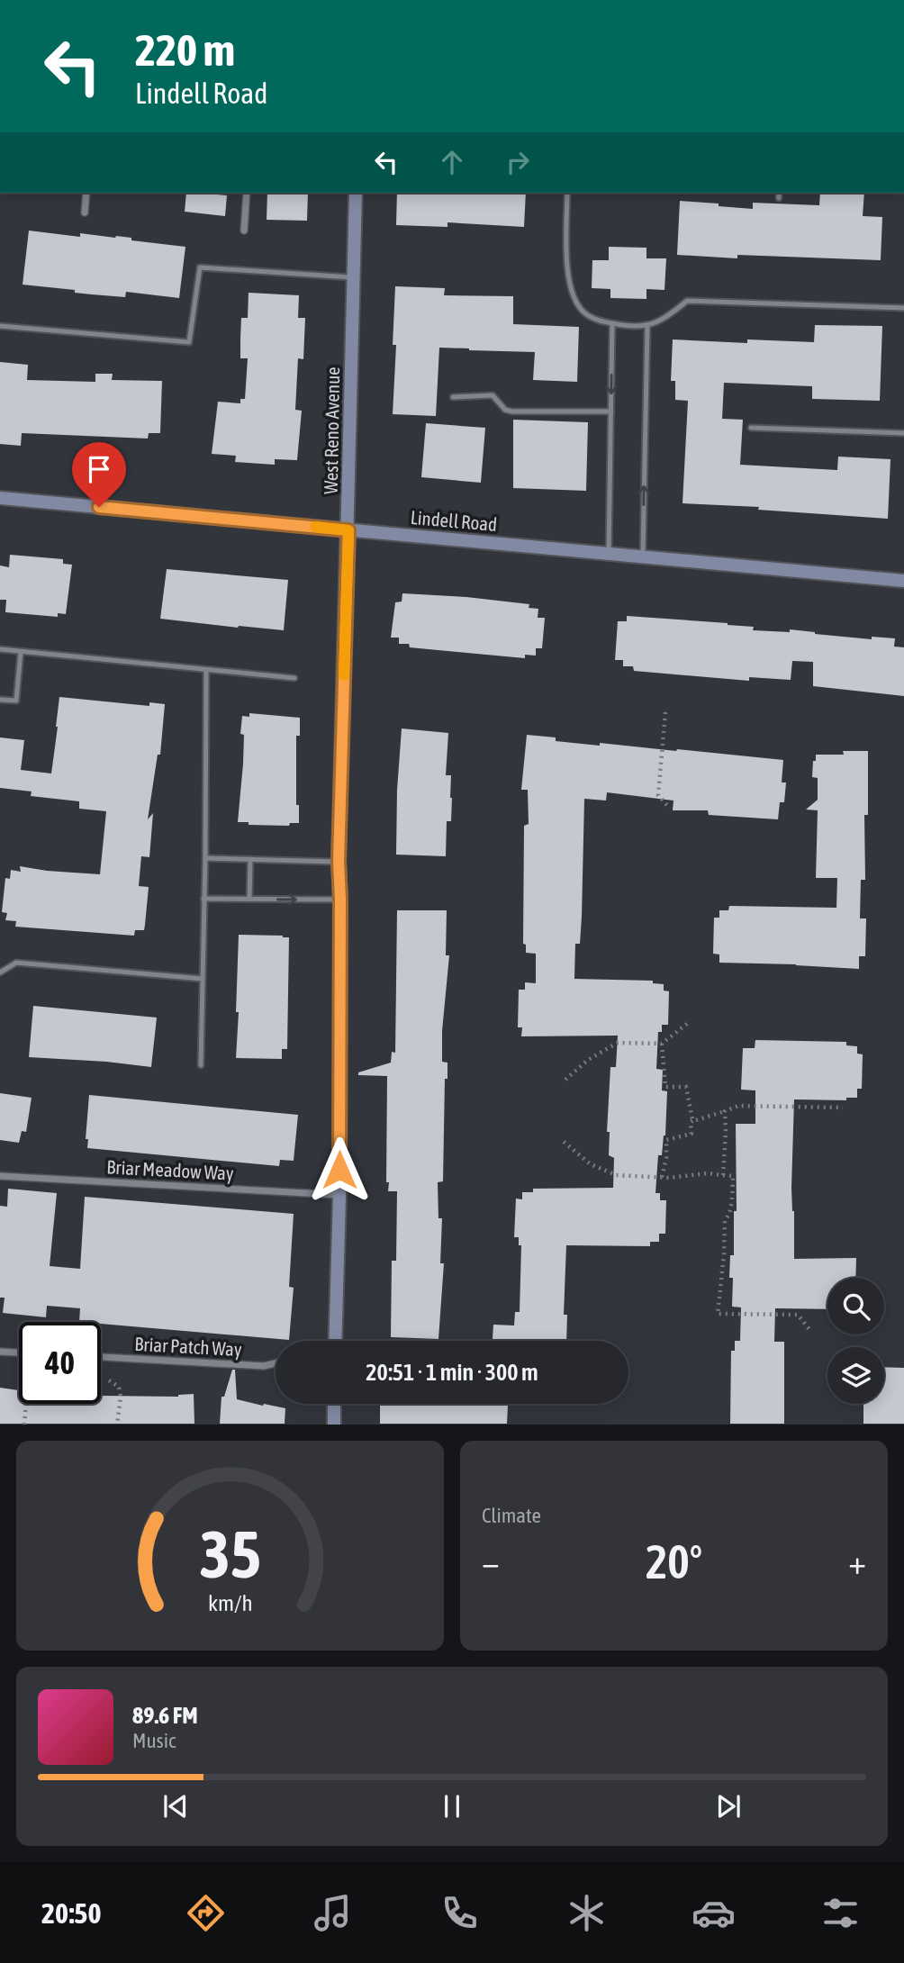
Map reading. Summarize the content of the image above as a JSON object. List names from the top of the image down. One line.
{"streets":{"street":["West Reno Avenue","Lindell Road","Briar Meadow Way","Briar Patch Way"]},"crossings":[["West Reno Avenue","Lindell Road"],["West Reno Avenue","Briar Meadow Way"]],"page":{"turn":["220 m","Lindell Road"],"limit":"40","trip":"20:51 · 1 min · 300 m","tile":"Climate","heat":["−","20°","+"],"song":["89.6 FM","Music"],"tabs":"20:50","gauge":["35","km/h"]}}
